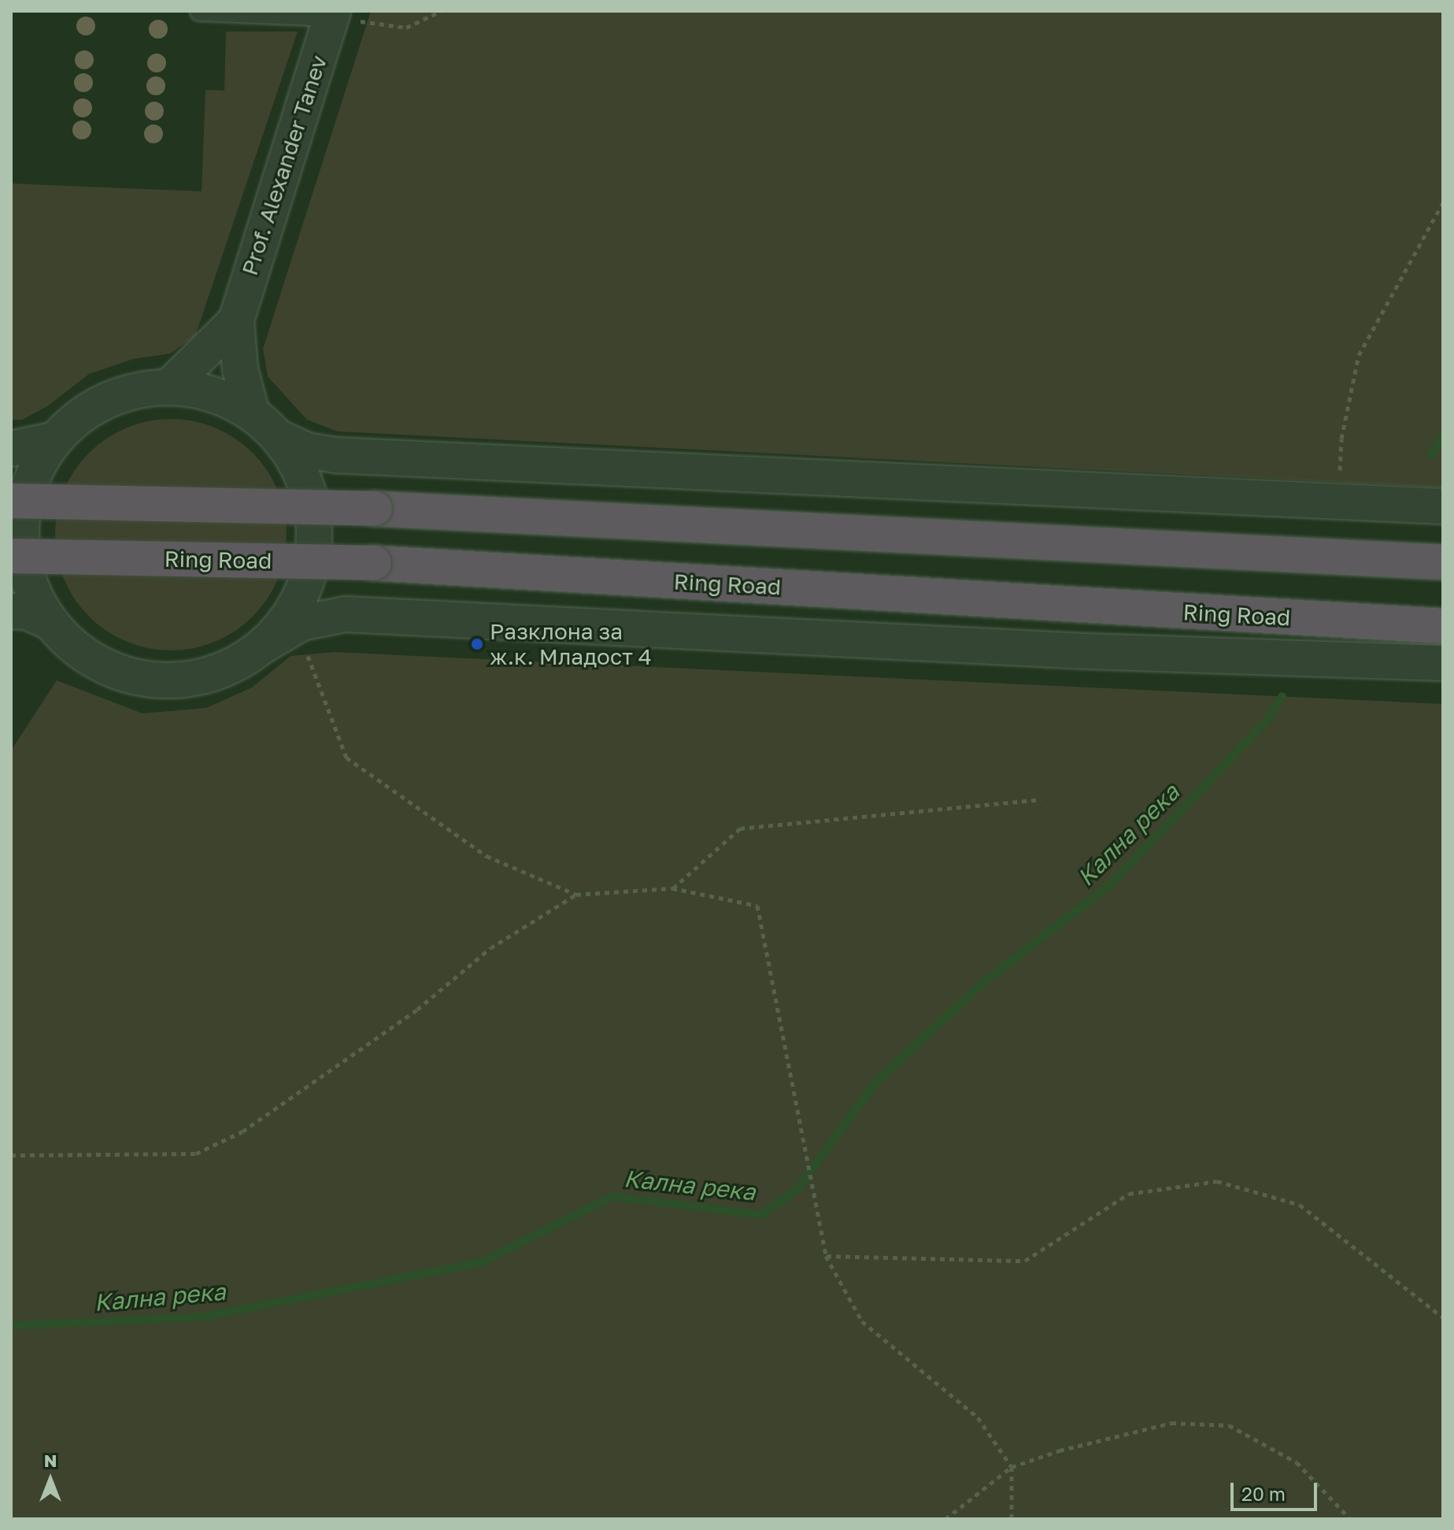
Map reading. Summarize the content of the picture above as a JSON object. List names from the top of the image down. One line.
{"streets":{"highway":["Ring Road"],"street":["Prof. Alexander Tanev"]},"water":["Кална река"],"places":["Разклона за ж.к. Младост 4"],"scale_bar":"20 m","north":"top"}
